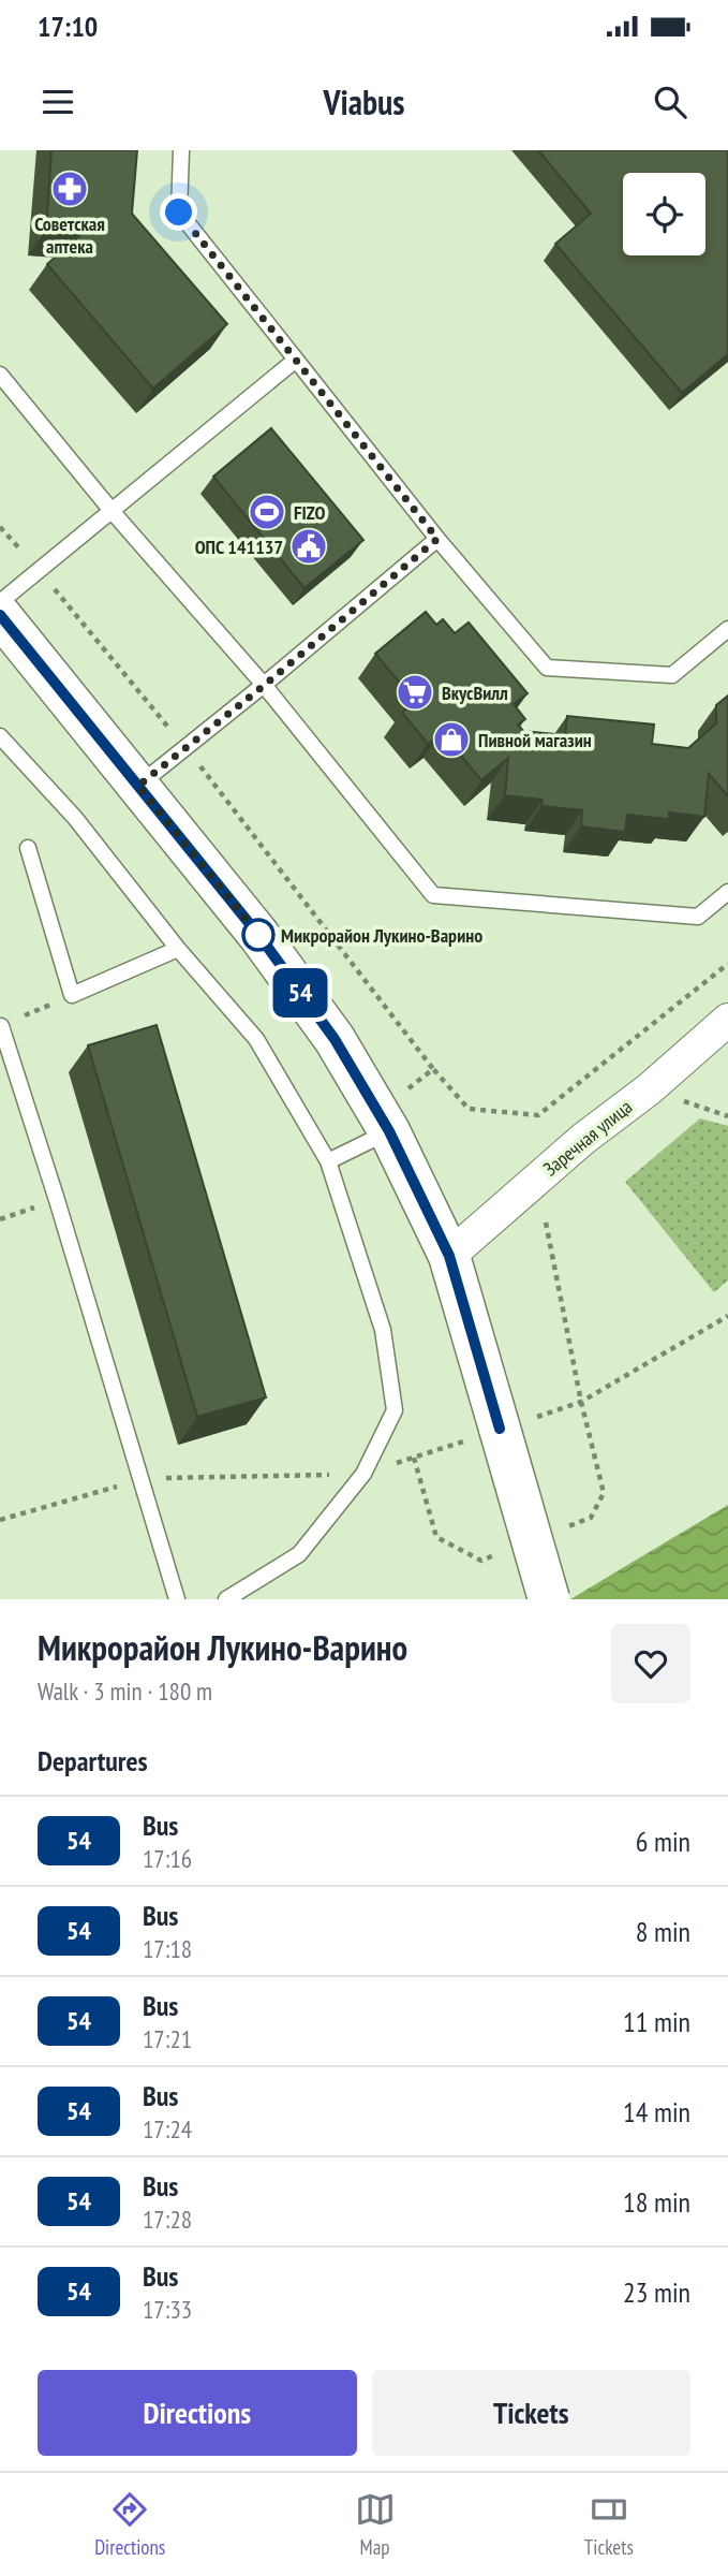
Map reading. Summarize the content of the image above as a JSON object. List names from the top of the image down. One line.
{"streets":{"street":["Заречная улица"]},"places":{"pharmacy":["Советская аптека"],"sports":["FIZO"],"public building":["ОПС 141137"],"supermarket":["ВкусВилл"],"shop":["Пивной магазин"],"other":["Микрорайон Лукино-Варино"]},"lines":["bus line 54"],"page":{"status":"17:10","header":"Viabus","on_map":"54","heading":[["Микрорайон Лукино-Варино","Walk · 3 min · 180 m"],"Departures"],"list":[{"mark":"54","name":"Bus","note":"17:16","value":"6 min"},{"mark":"54","name":"Bus","note":"17:18","value":"8 min"},{"mark":"54","name":"Bus","note":"17:21","value":"11 min"},{"mark":"54","name":"Bus","note":"17:24","value":"14 min"},{"mark":"54","name":"Bus","note":"17:28","value":"18 min"},{"mark":"54","name":"Bus","note":"17:33","value":"23 min"}],"buttons":["Directions","Tickets"],"tabs":["Directions","Map","Tickets"]}}
